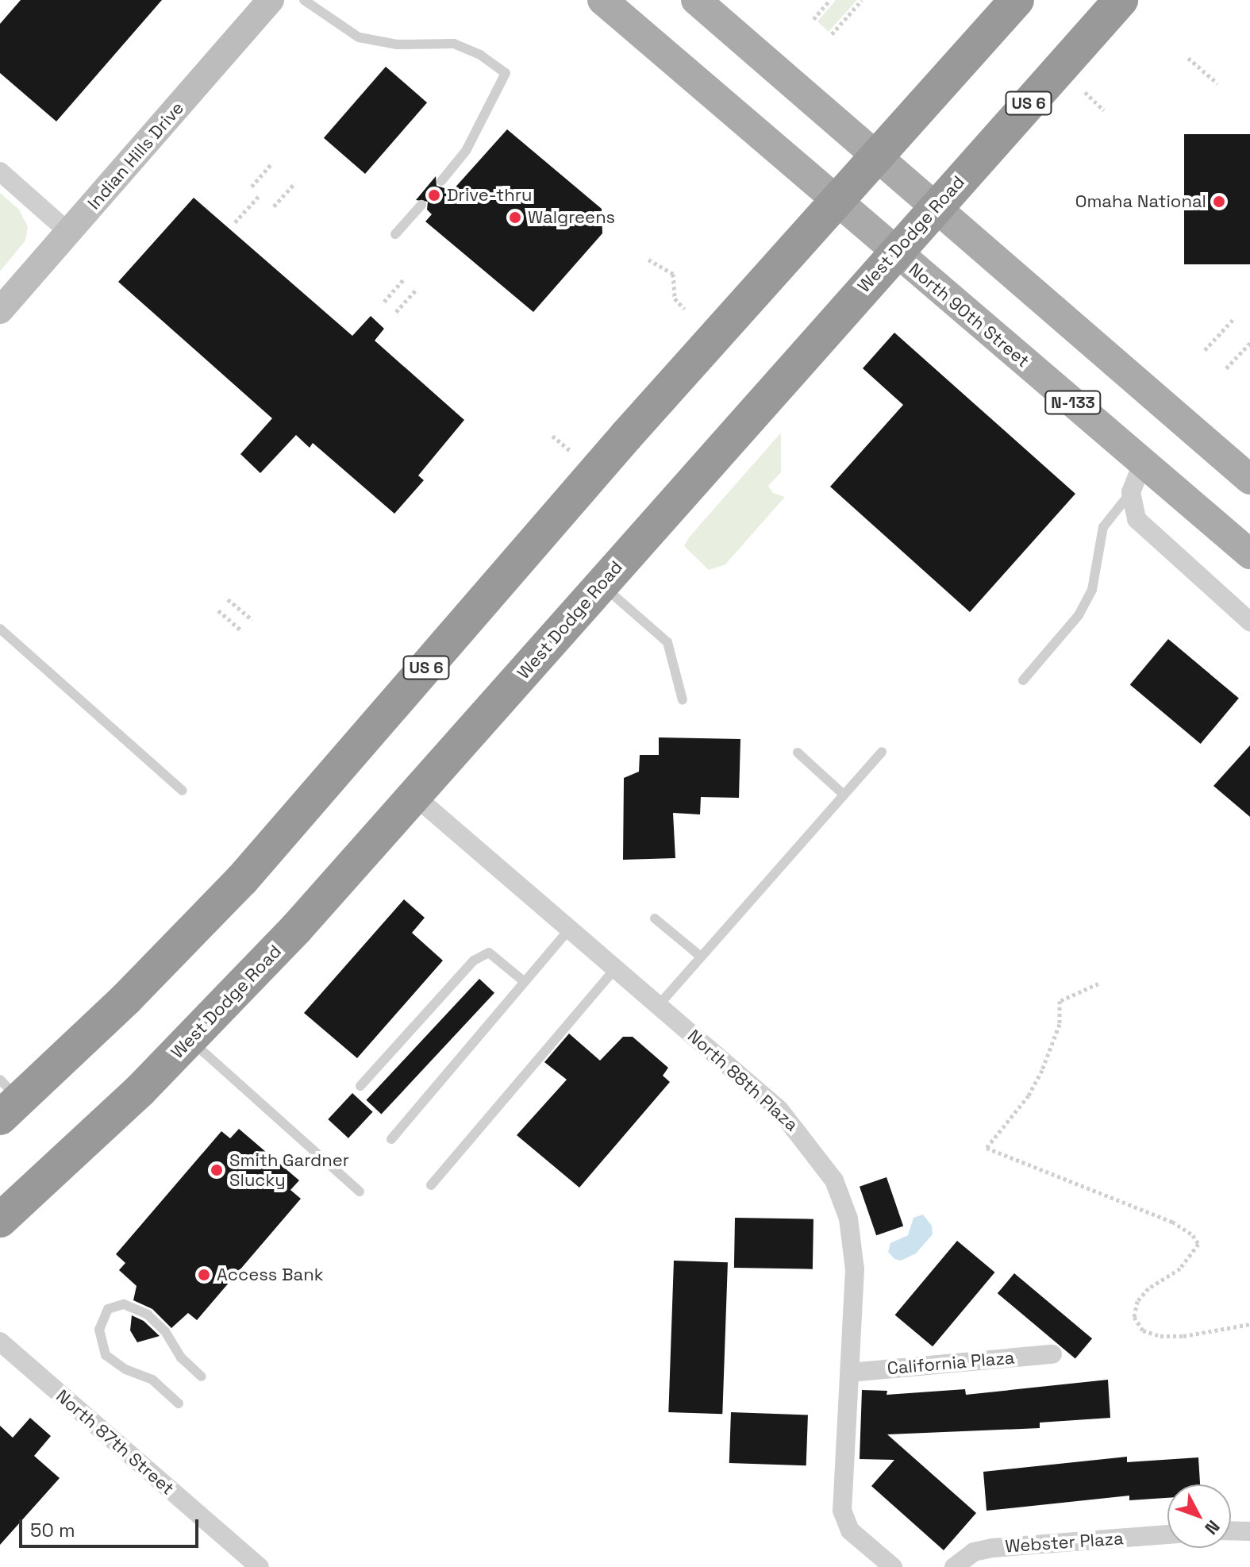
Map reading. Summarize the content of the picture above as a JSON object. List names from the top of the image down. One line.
{"streets":{"highway":["US 6","West Dodge Road"],"main road":["North 90th Street","N-133"],"street":["Indian Hills Drive","North 88th Plaza","California Plaza","North 87th Street","Webster Plaza"]},"crossings":[["US 6","North 90th Street"],["West Dodge Road","North 90th Street"],["West Dodge Road","North 88th Plaza"],["North 88th Plaza","California Plaza"]],"places":["Drive-thru","Omaha National","Walgreens","Smith Gardner Slucky","Access Bank"],"scale_bar":"50 m","north":"bottom right"}
